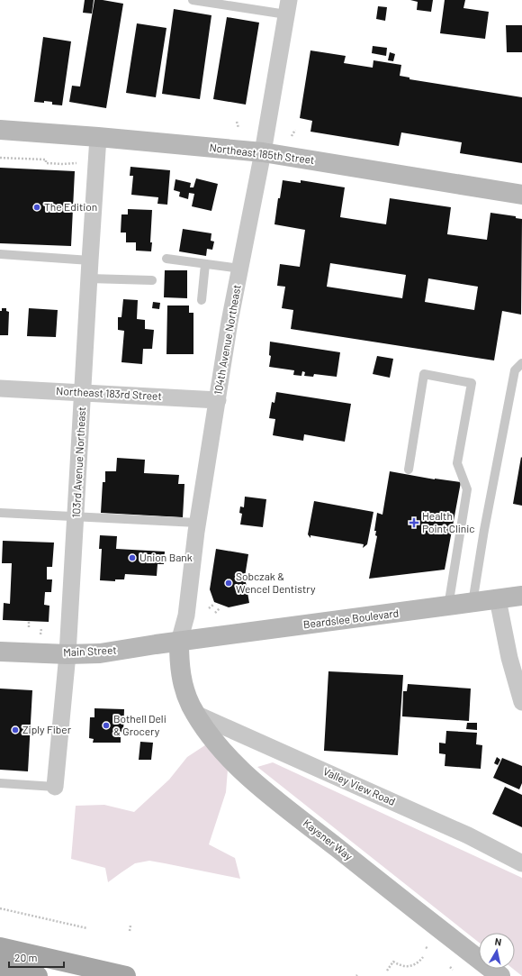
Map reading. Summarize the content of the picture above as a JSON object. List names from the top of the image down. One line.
{"streets":{"main road":["Northeast 185th Street","104th Avenue Northeast","Beardslee Boulevard","Main Street","Kaysner Way"],"street":["Northeast 183rd Street","103rd Avenue Northeast","Valley View Road"]},"crossings":[["Northeast 185th Street","104th Avenue Northeast"],["Northeast 185th Street","103rd Avenue Northeast"],["104th Avenue Northeast","Northeast 183rd Street"],["104th Avenue Northeast","Beardslee Boulevard"],["104th Avenue Northeast","Main Street"],["104th Avenue Northeast","Kaysner Way"],["Northeast 183rd Street","103rd Avenue Northeast"],["103rd Avenue Northeast","Main Street"],["Beardslee Boulevard","Main Street"],["Valley View Road","Kaysner Way"]],"places":{"other":["The Edition","Union Bank","Sobczak & Wencel Dentistry","Bothell Deli & Grocery","Ziply Fiber"],"health":["Health Point Clinic"]},"scale_bar":"20 m","north":"top"}
